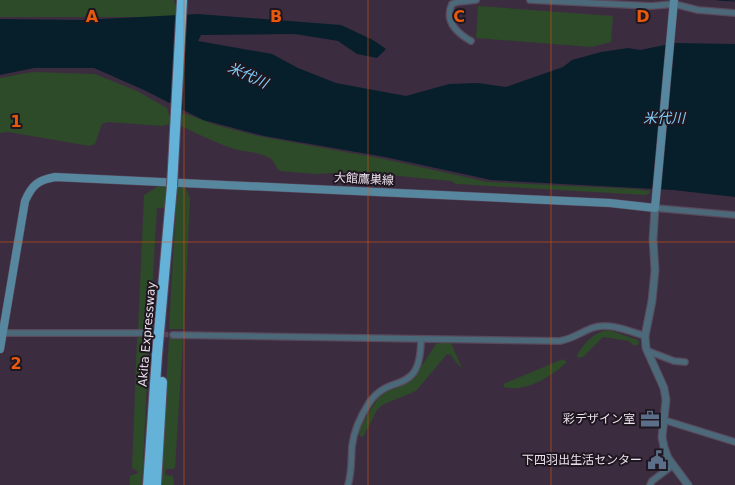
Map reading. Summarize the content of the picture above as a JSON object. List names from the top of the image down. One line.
{"streets":{"highway":["Akita Expressway"],"main road":["大館鷹巣線"]},"water":["米代川"],"places":{"office":["彩デザイン室"],"public building":["下四羽出生活センター"]},"grid":{"columns":["A","B","C","D"],"rows":["1","2"]}}
